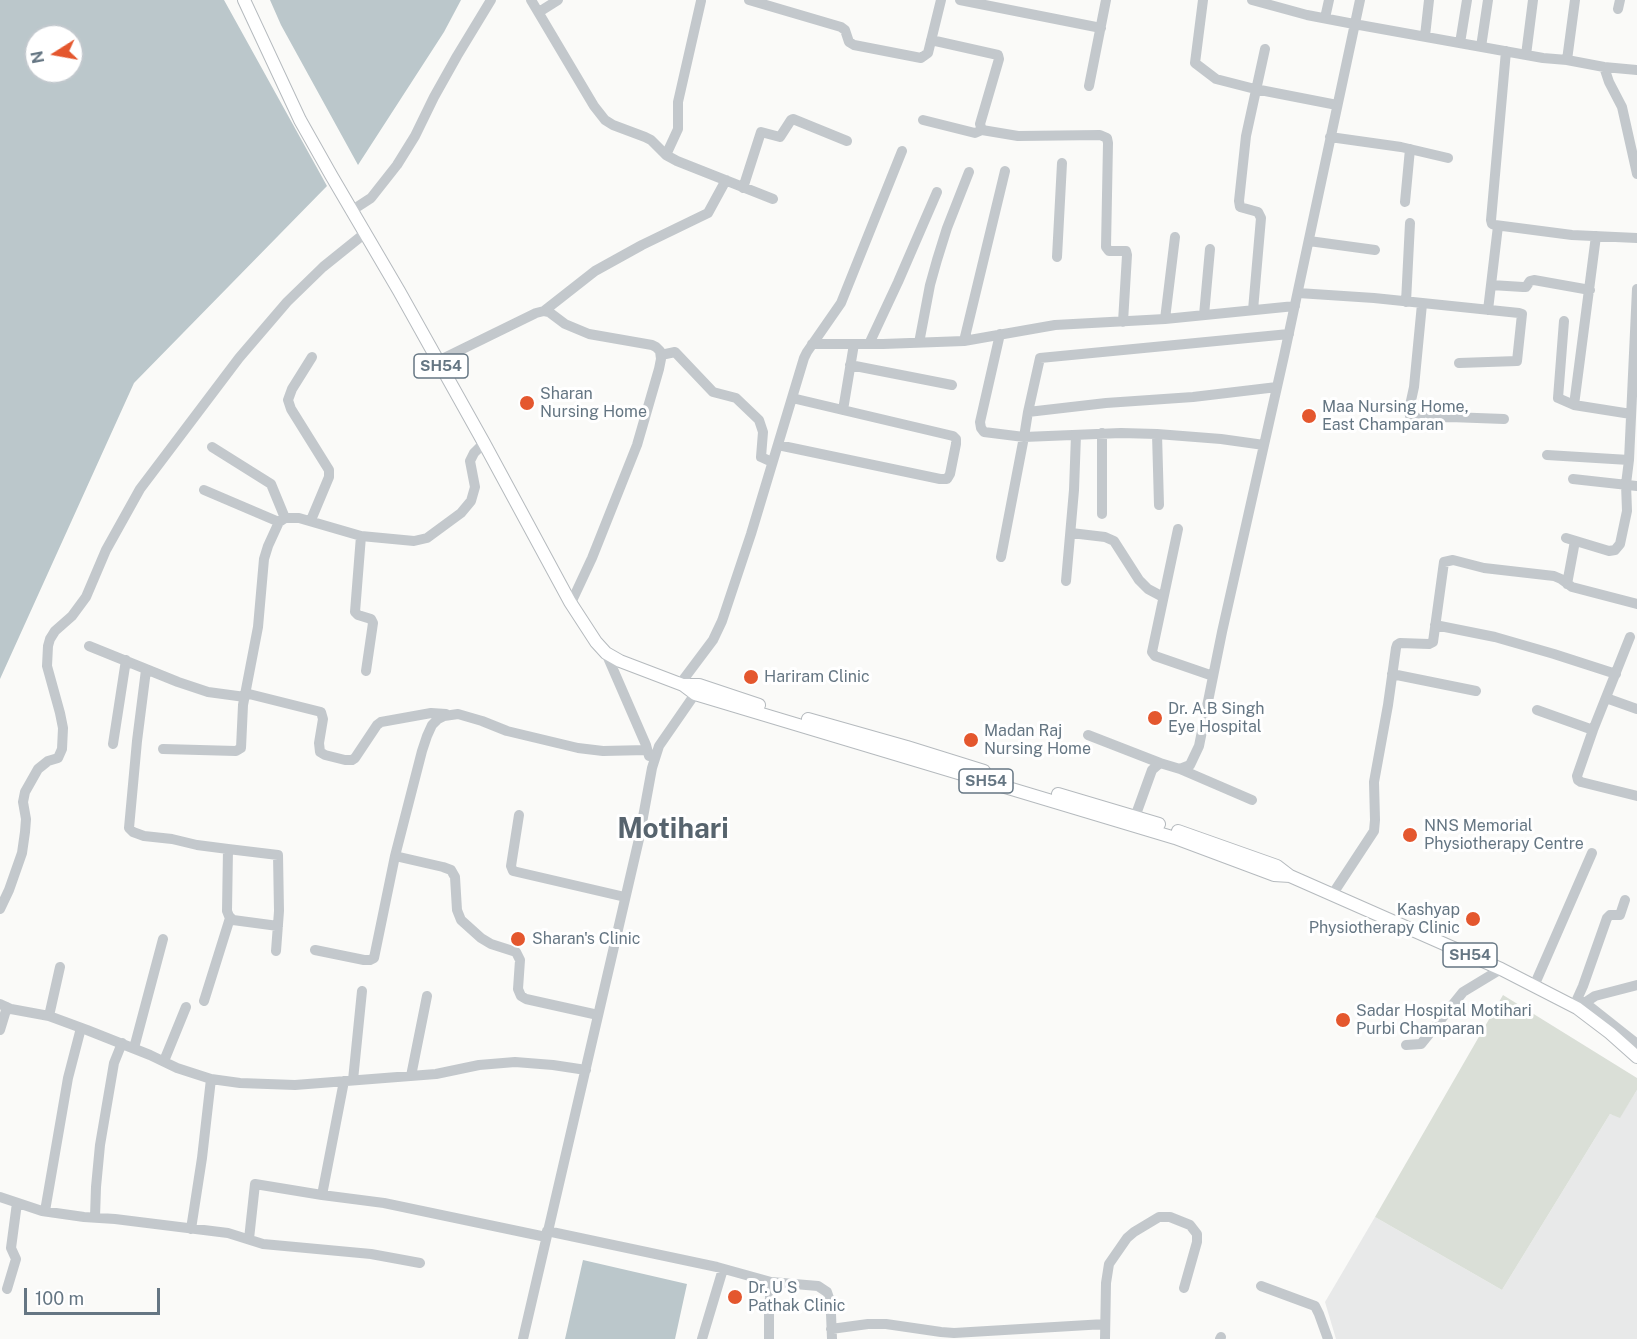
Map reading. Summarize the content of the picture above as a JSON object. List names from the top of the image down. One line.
{"streets":{"main road":["SH54"]},"districts":["Motihari"],"places":["Sharan Nursing Home","Maa Nursing Home, East Champaran","Hariram Clinic","Dr. A.B Singh Eye Hospital","Madan Raj Nursing Home","NNS Memorial Physiotherapy Centre","Kashyap Physiotherapy Clinic","Sharan's Clinic","Sadar Hospital Motihari Purbi Champaran","Dr. U S Pathak Clinic"],"scale_bar":"100 m","north":"left"}
